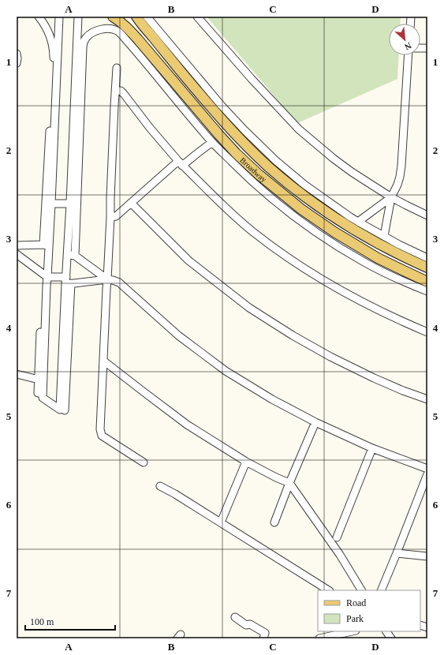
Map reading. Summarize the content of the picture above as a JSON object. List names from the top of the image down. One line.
{"streets":{"main road":["Broadway"]},"legend":["Road","Park"],"scale_bar":"100 m","north":"bottom right","grid":{"columns":["A","B","C","D"],"rows":["1","2","3","4","5","6","7"]}}
